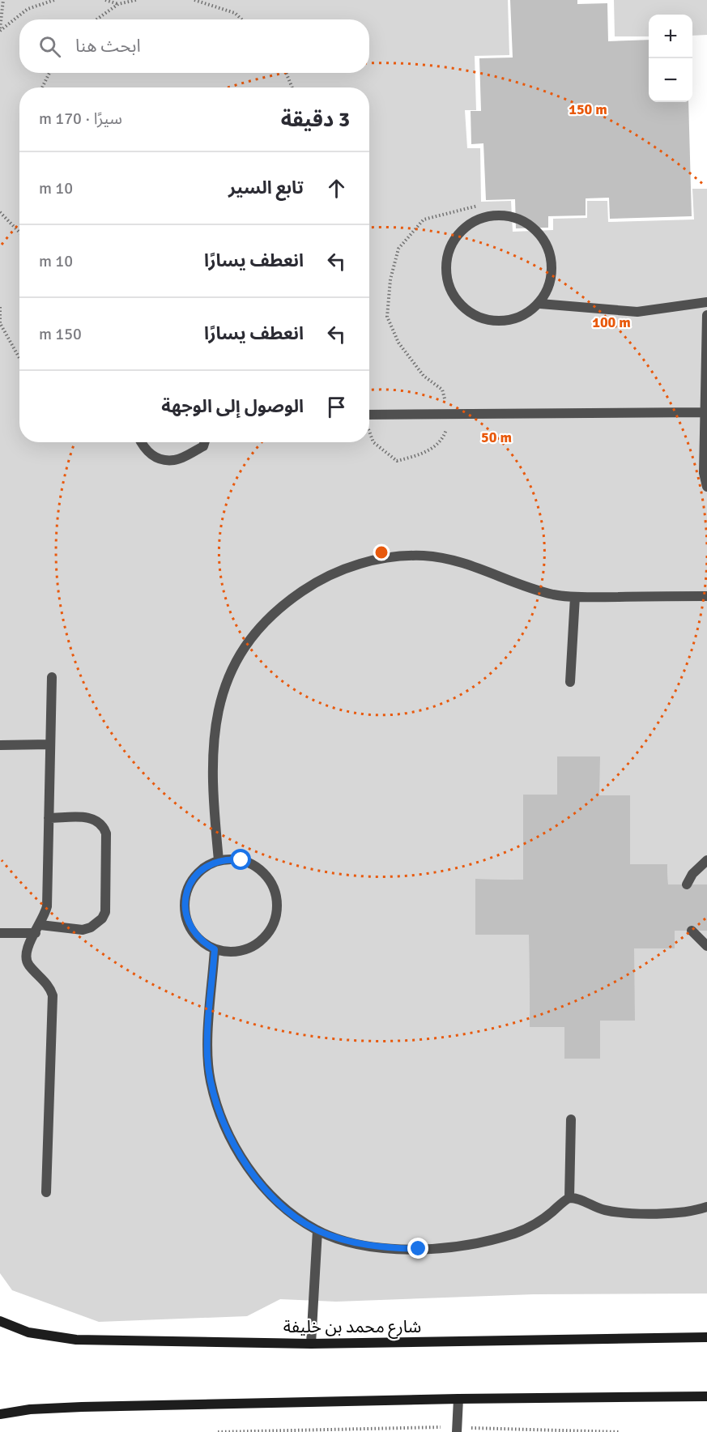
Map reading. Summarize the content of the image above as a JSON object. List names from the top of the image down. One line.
{"streets":{"main road":["شارع محمد بن خليفة"]},"page":{"map_buttons":["+","−"],"search":"ابحث هنا","heading":["3 دقيقة","سيرًا · 170 m"],"list":[["تابع السير","10 m"],["انعطف يسارًا","10 m"],["انعطف يسارًا","150 m"],"الوصول إلى الوجهة"]},"rings":["150 m","100 m","50 m"]}
